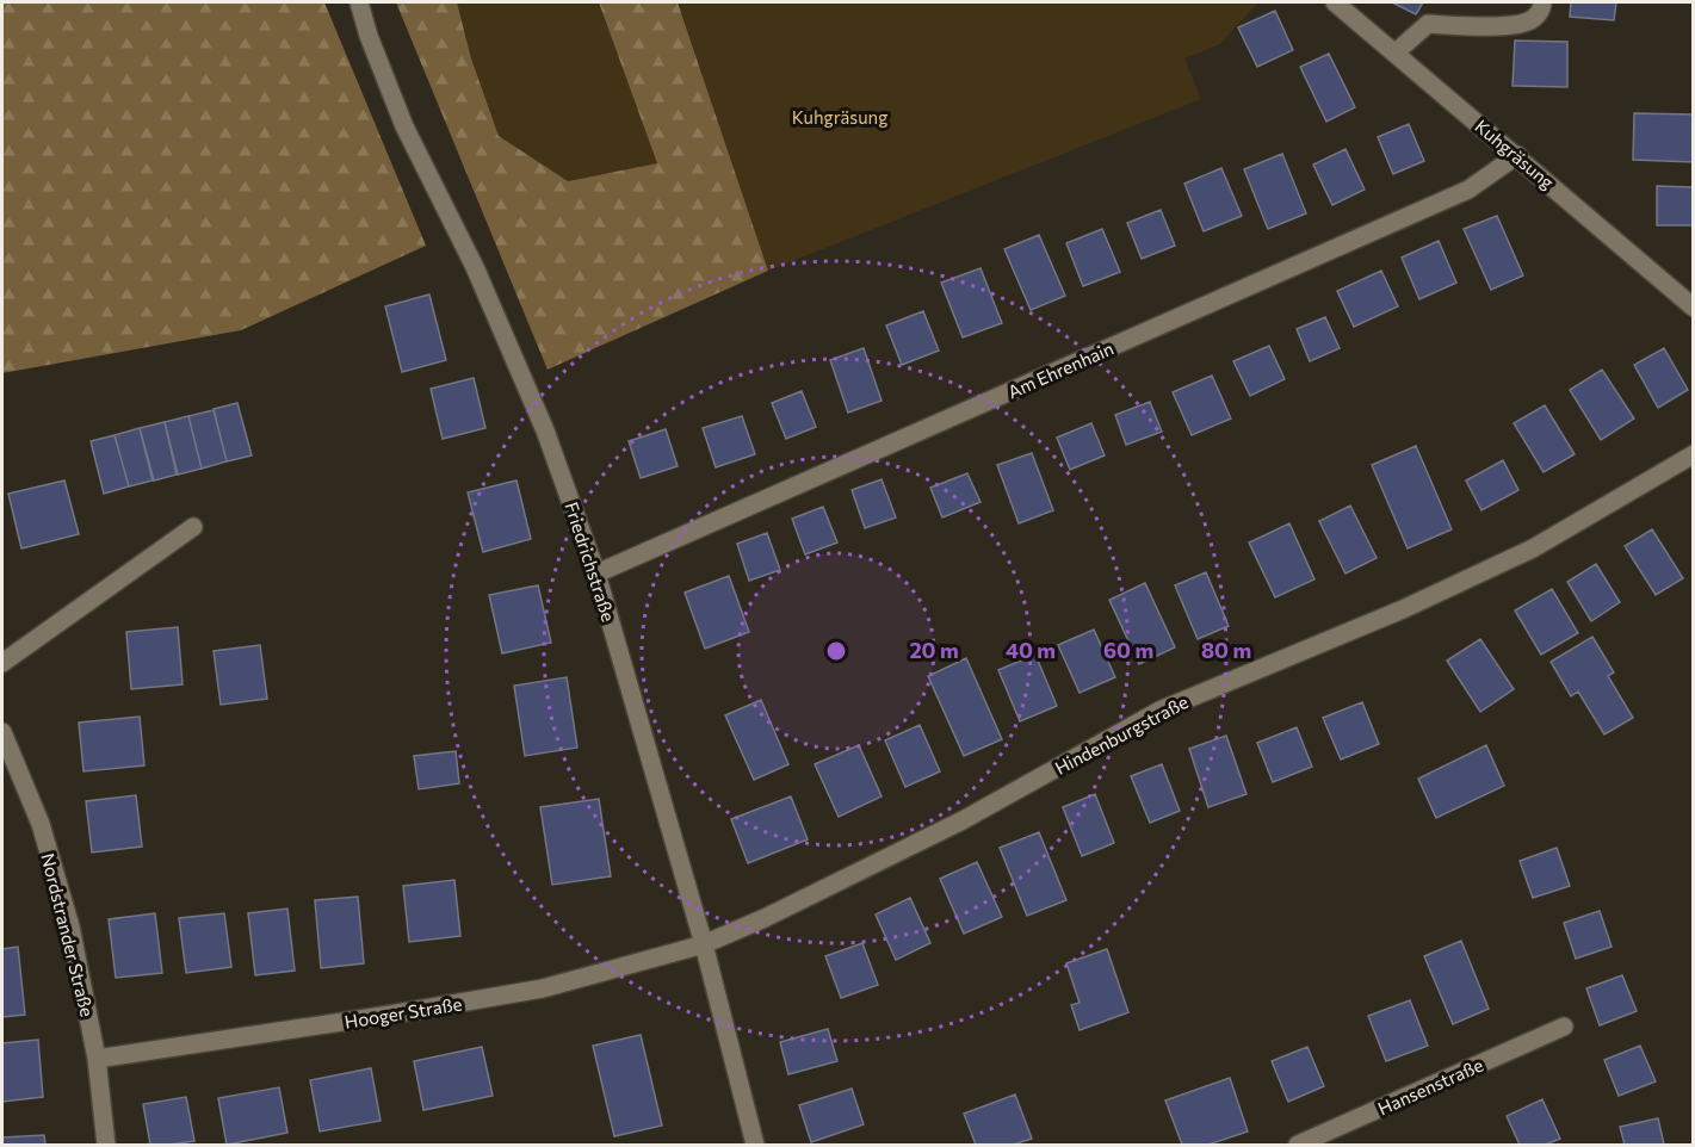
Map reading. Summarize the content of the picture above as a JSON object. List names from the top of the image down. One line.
{"streets":{"street":["Kuhgräsung","Am Ehrenhain","Friedrichstraße","Hindenburgstraße","Nordstrander Straße","Hooger Straße","Hansenstraße"]},"crossings":[["Kuhgräsung","Am Ehrenhain"],["Am Ehrenhain","Friedrichstraße"],["Friedrichstraße","Hindenburgstraße"],["Friedrichstraße","Hooger Straße"],["Hindenburgstraße","Hooger Straße"],["Nordstrander Straße","Hooger Straße"]],"parks":["Kuhgräsung"],"rings":["20 m","40 m","60 m","80 m"]}
